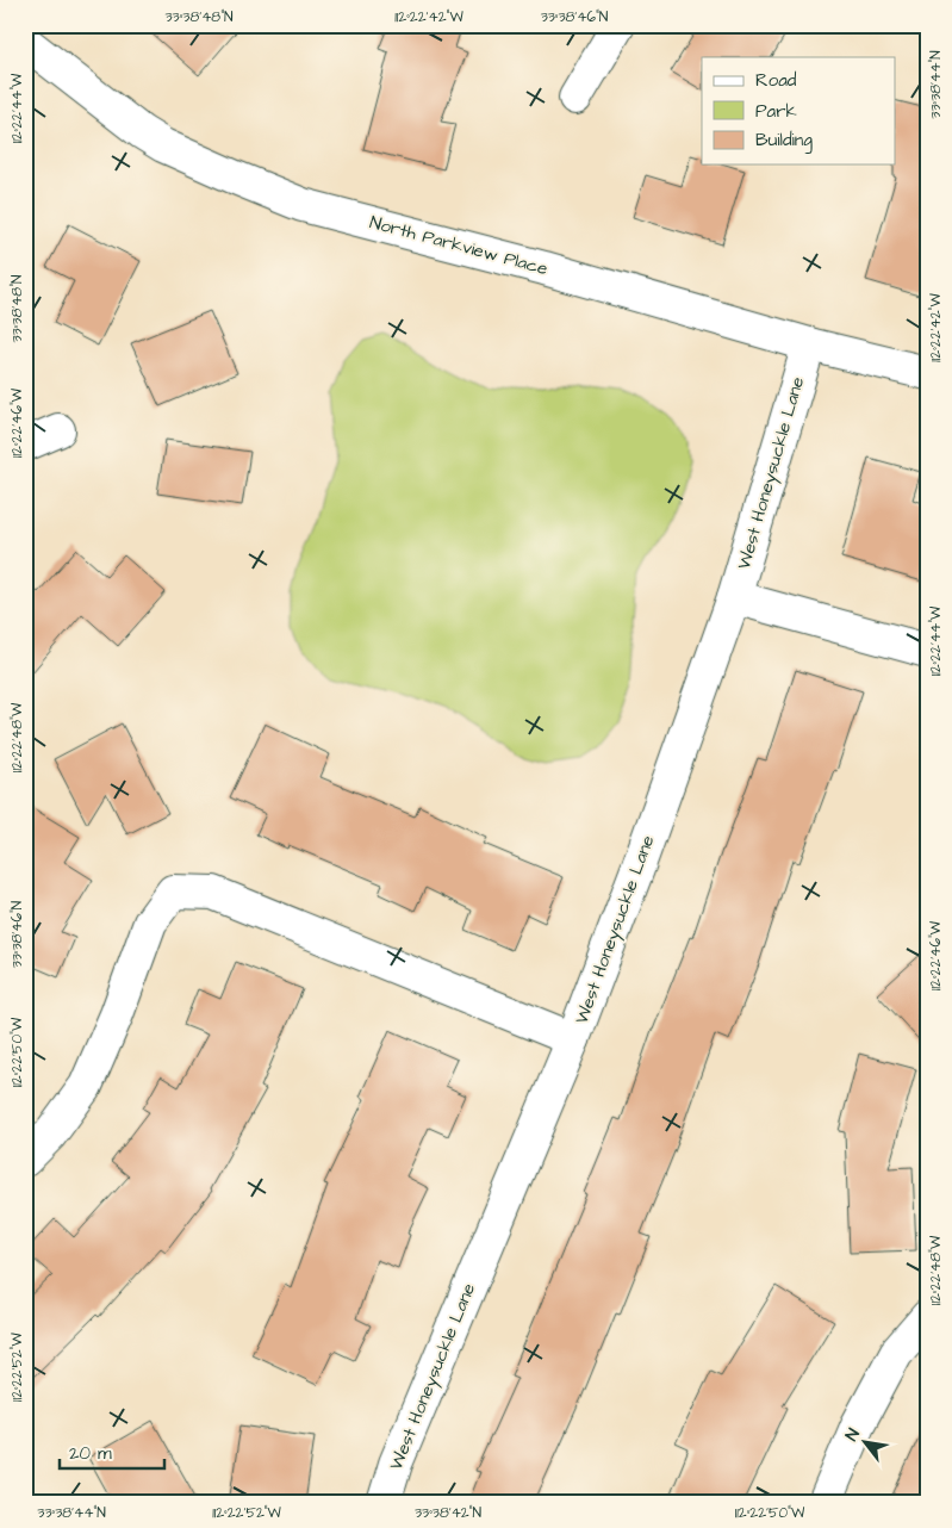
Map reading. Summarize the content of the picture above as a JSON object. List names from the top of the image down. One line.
{"streets":{"street":["North Parkview Place","West Honeysuckle Lane"]},"crossings":[["North Parkview Place","West Honeysuckle Lane"]],"legend":["Road","Park","Building"],"scale_bar":"20 m","north":"top left","coordinates":["33°38'48\"N","112°22'42\"W","33°38'46\"N","33°38'44\"N","112°22'44\"W","112°22'46\"W","112°22'48\"W","112°22'50\"W","112°22'52\"W","33°38'42\"N"]}
